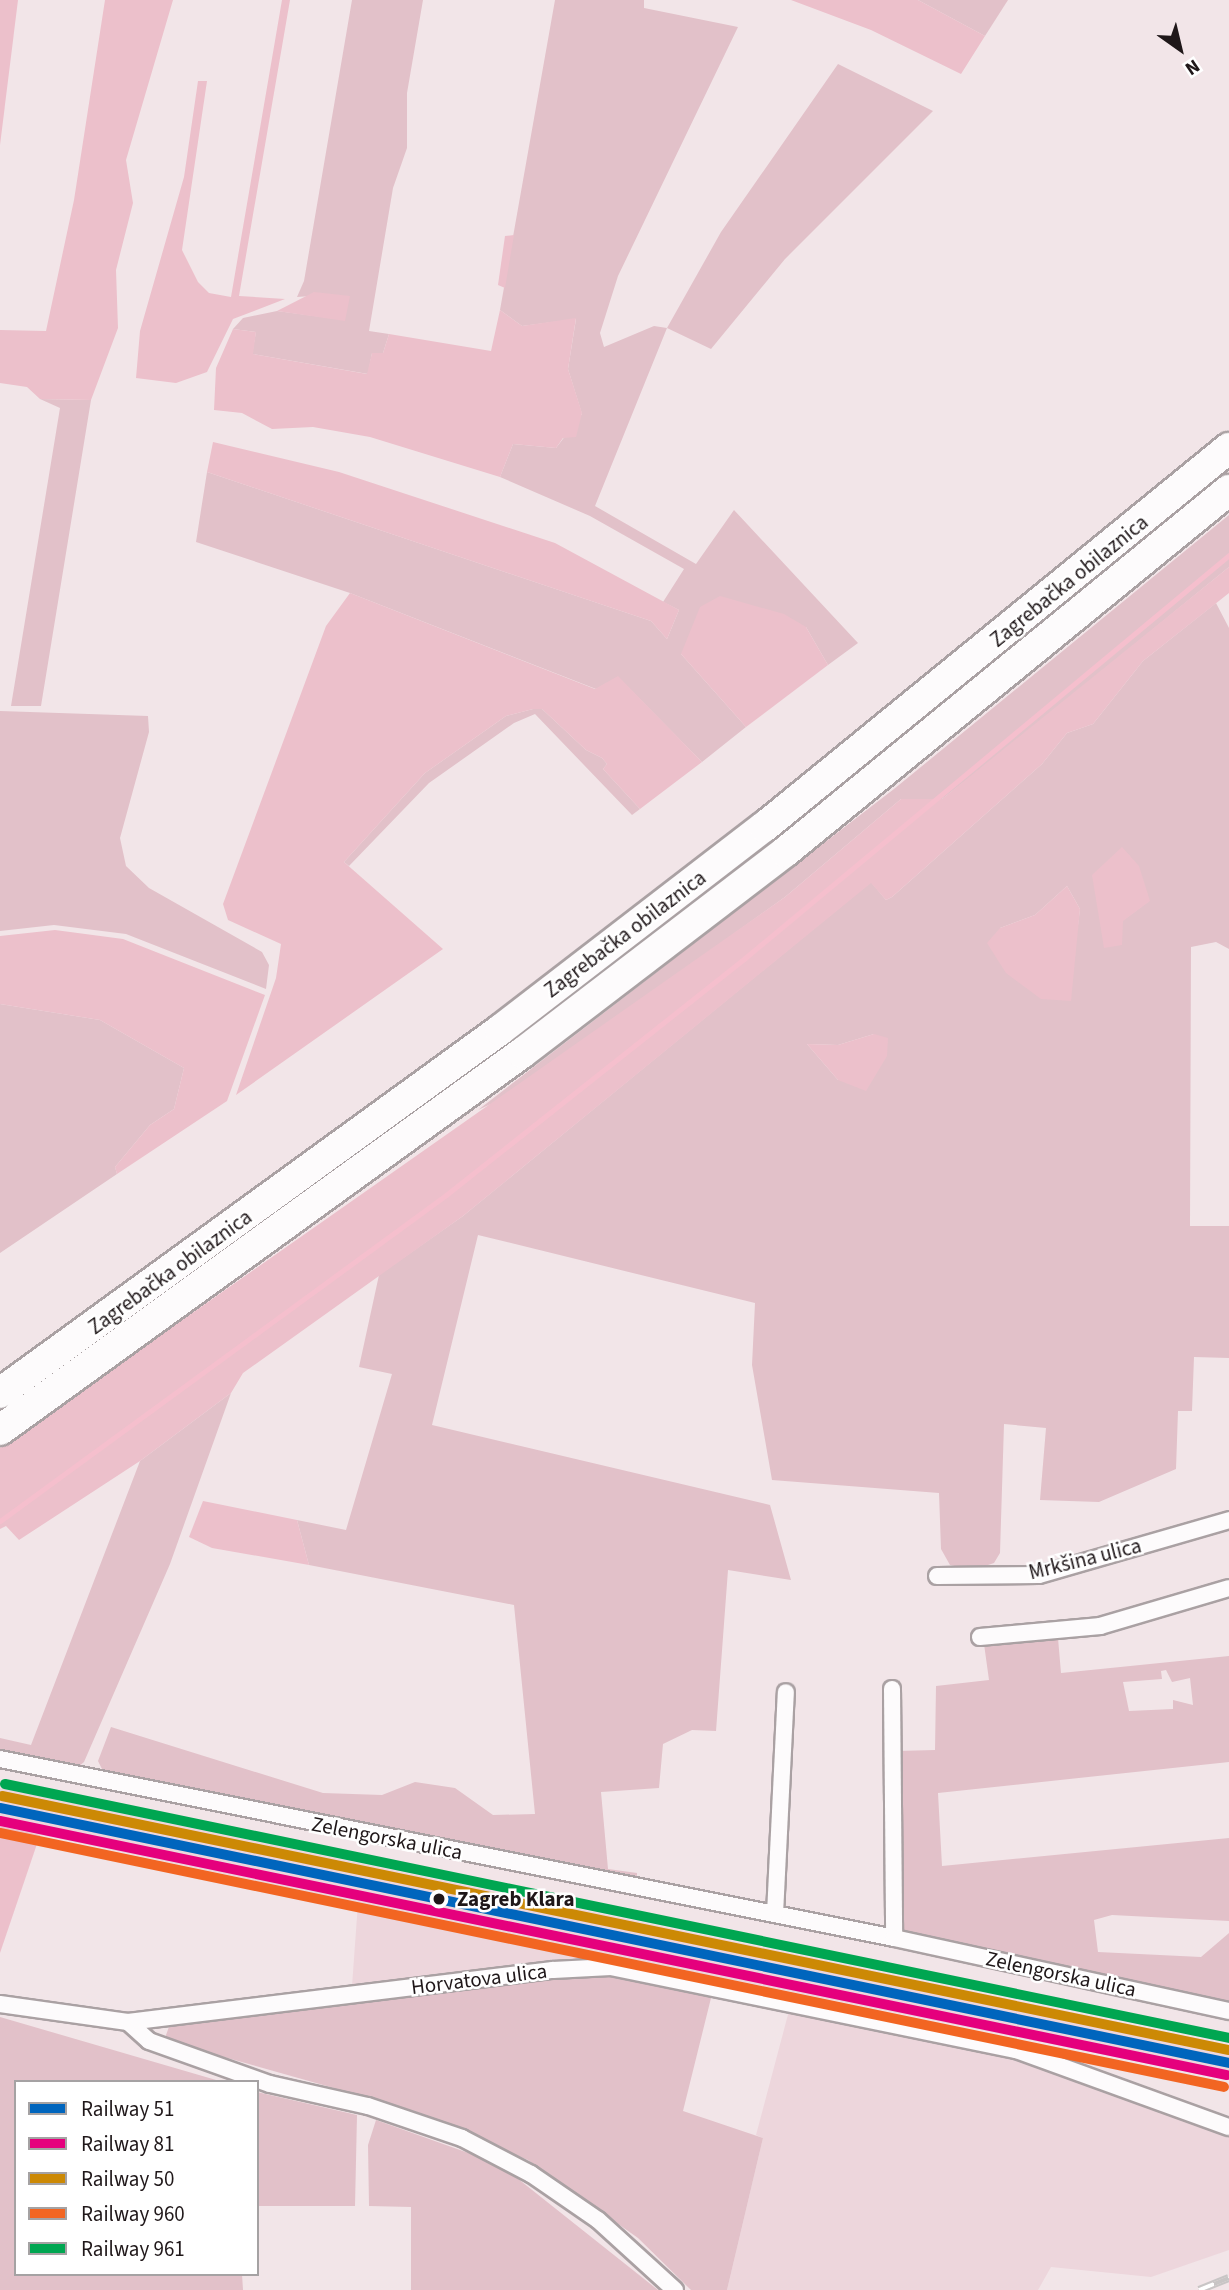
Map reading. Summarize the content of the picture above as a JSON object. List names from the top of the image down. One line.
{"streets":{"highway":["Zagrebačka obilaznica"],"street":["Mrkšina ulica","Zelengorska ulica","Horvatova ulica"]},"places":["Zagreb Klara"],"lines":["rail line 961","rail line 50","rail line 51","rail line 81","rail line 960"],"legend":["Railway 51","Railway 81","Railway 50","Railway 960","Railway 961"],"north":"bottom right"}
